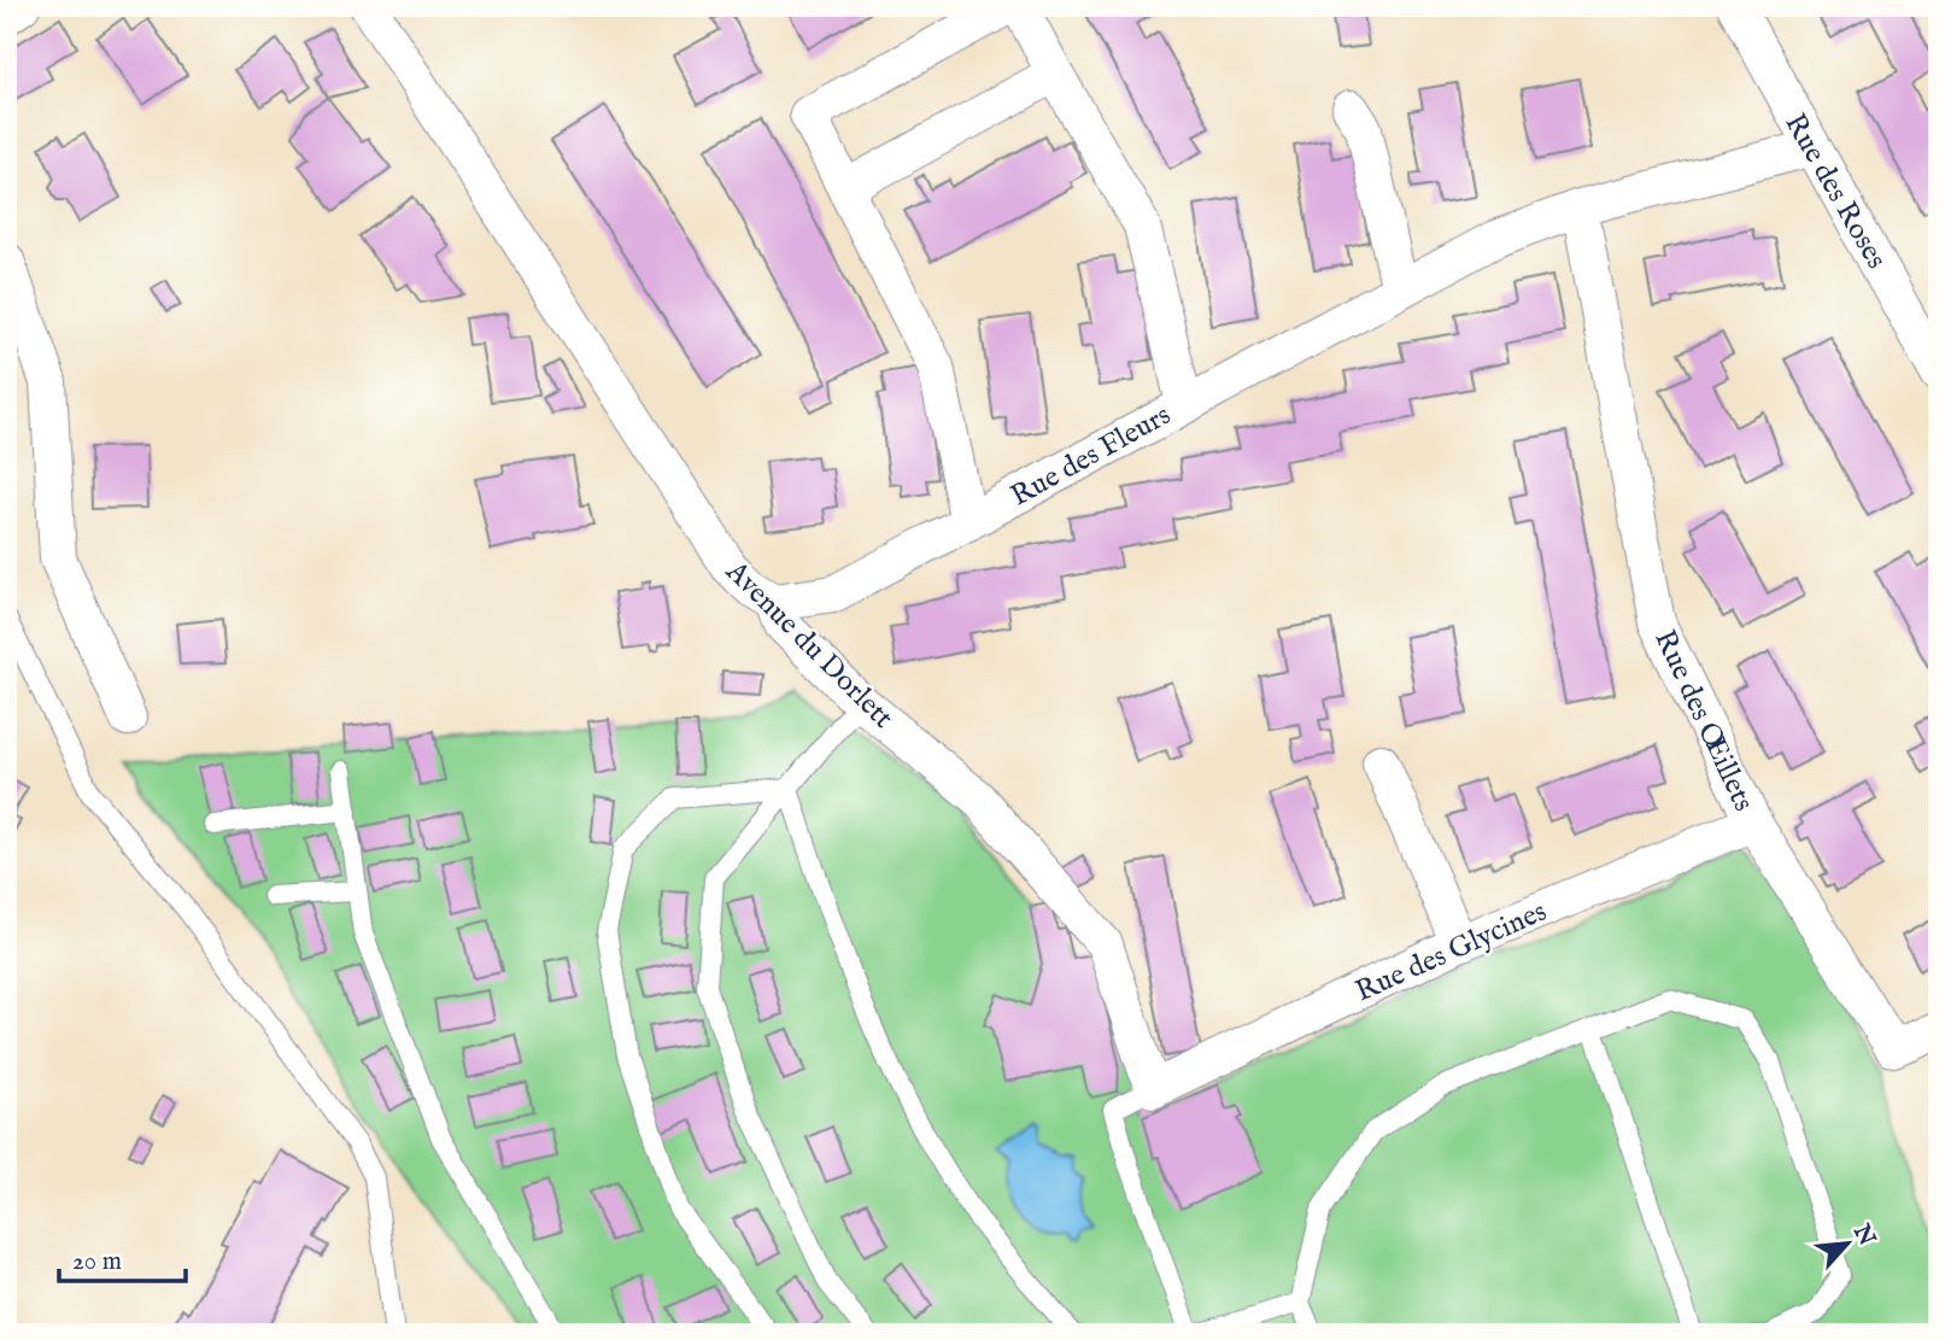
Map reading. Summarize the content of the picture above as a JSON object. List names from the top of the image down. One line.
{"streets":{"street":["Rue des Roses","Rue des Fleurs","Avenue du Dorlett","Rue des Œillets","Rue des Glycines"]},"crossings":[["Rue des Roses","Rue des Fleurs"],["Rue des Fleurs","Avenue du Dorlett"],["Rue des Fleurs","Rue des Œillets"],["Avenue du Dorlett","Rue des Glycines"],["Rue des Œillets","Rue des Glycines"]],"scale_bar":"20 m","north":"top right"}
